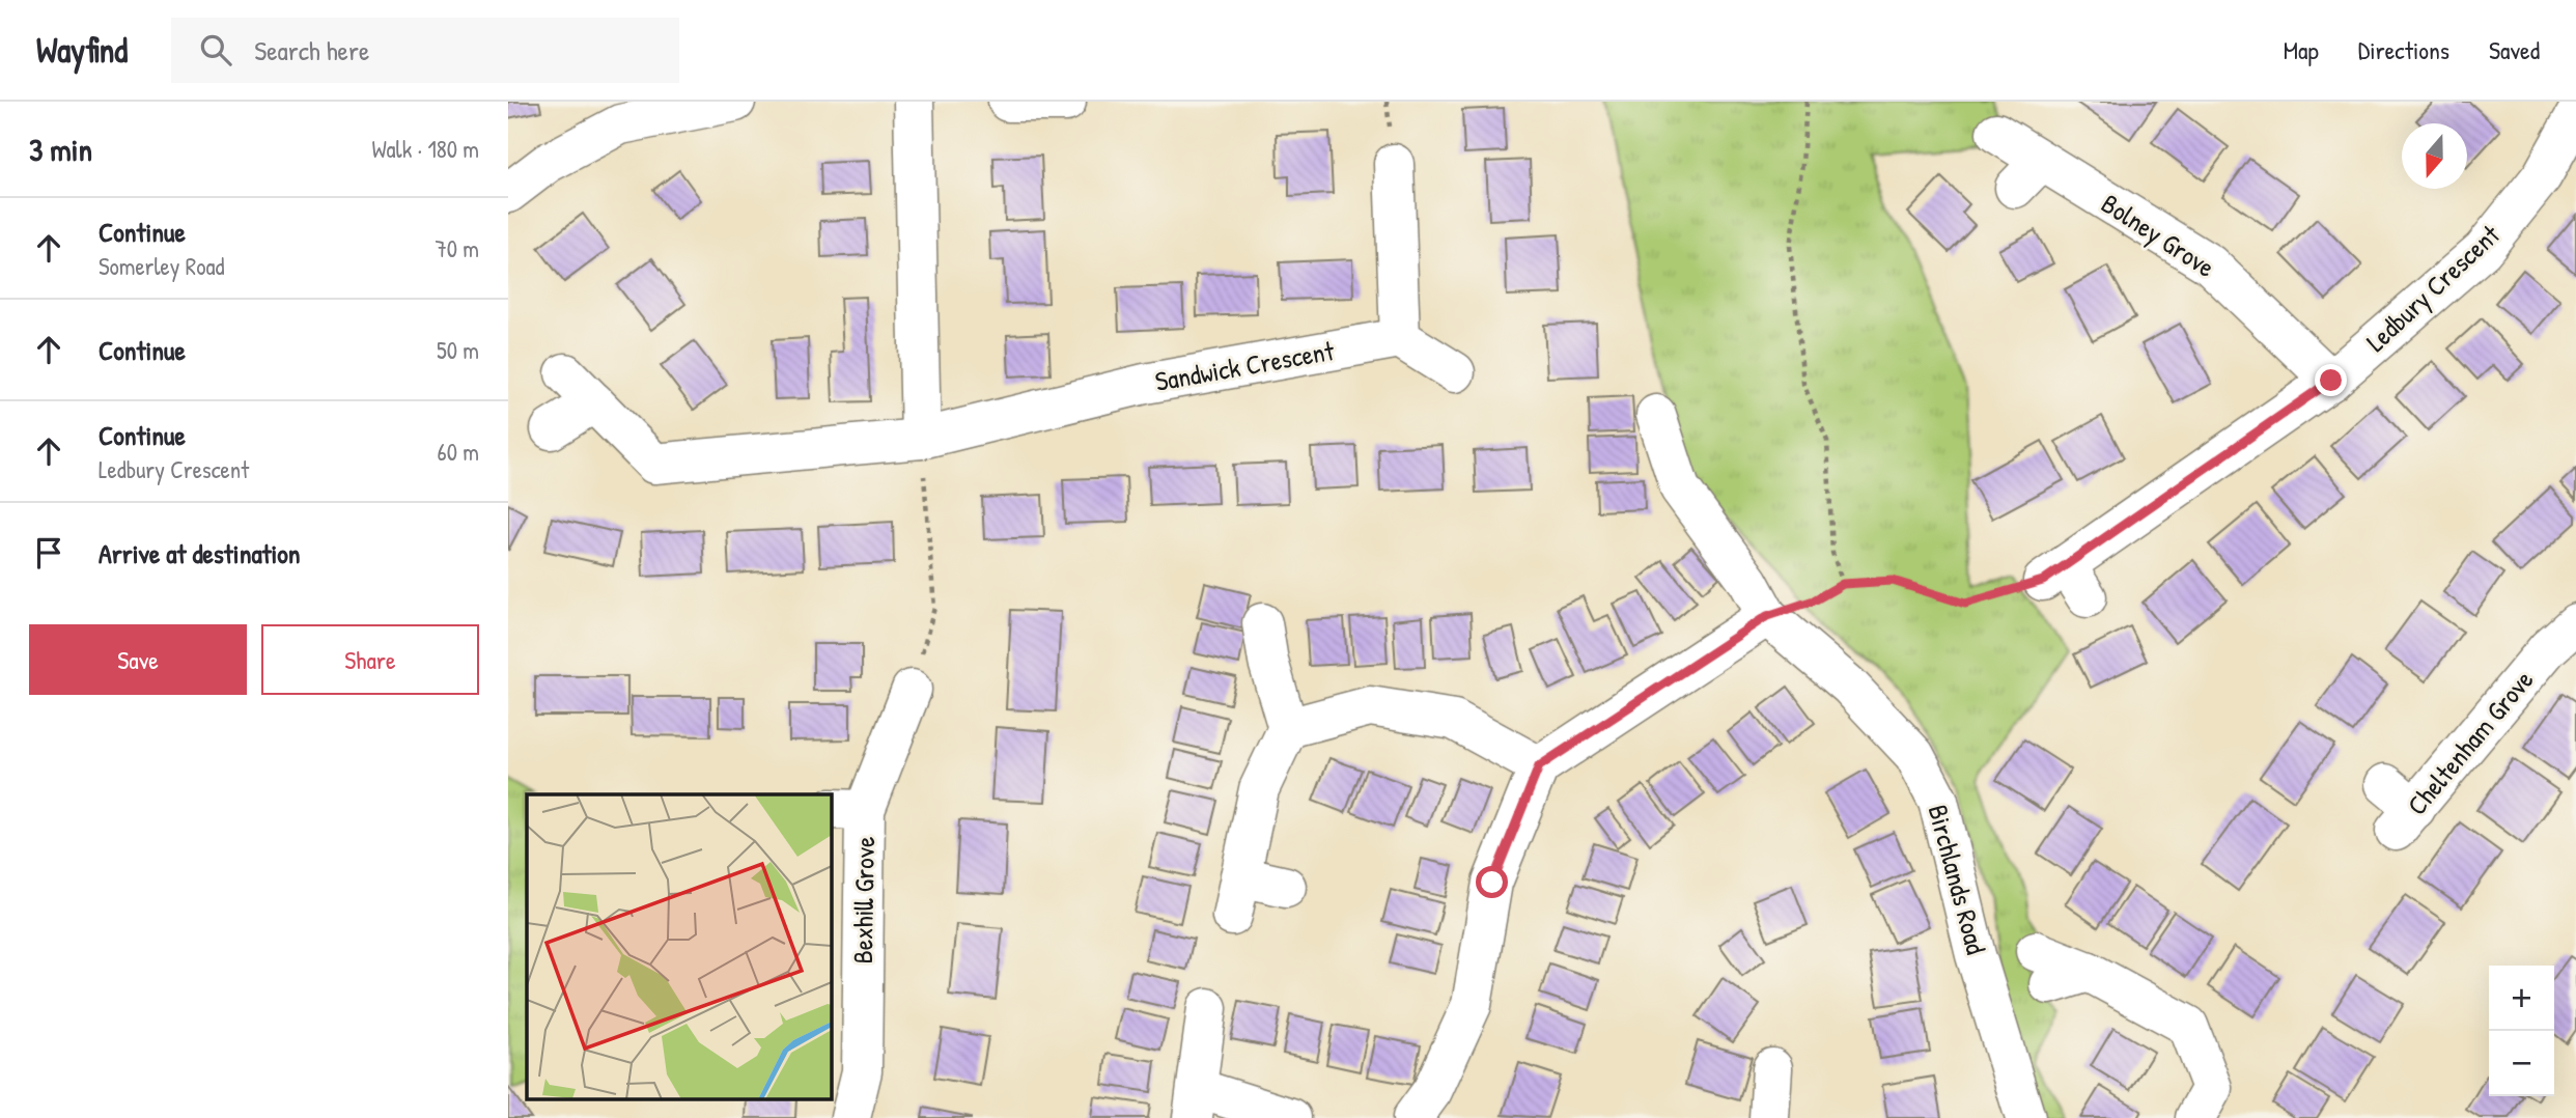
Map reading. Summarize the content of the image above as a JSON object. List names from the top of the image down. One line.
{"streets":{"street":["Bolney Grove","Ledbury Crescent","Sandwick Crescent","Cheltenham Grove","Birchlands Road","Bexhill Grove"]},"crossings":[["Bolney Grove","Ledbury Crescent"]],"north":"bottom","page":{"header":"Wayfind","search":"Search here","nav":["Map","Directions","Saved"],"heading":["3 min","Walk · 180 m"],"list":[["Continue","Somerley Road","70 m"],["Continue","50 m"],["Continue","Ledbury Crescent","60 m"],"Arrive at destination"],"buttons":["Save","Share"],"map_buttons":["+","−"]}}
